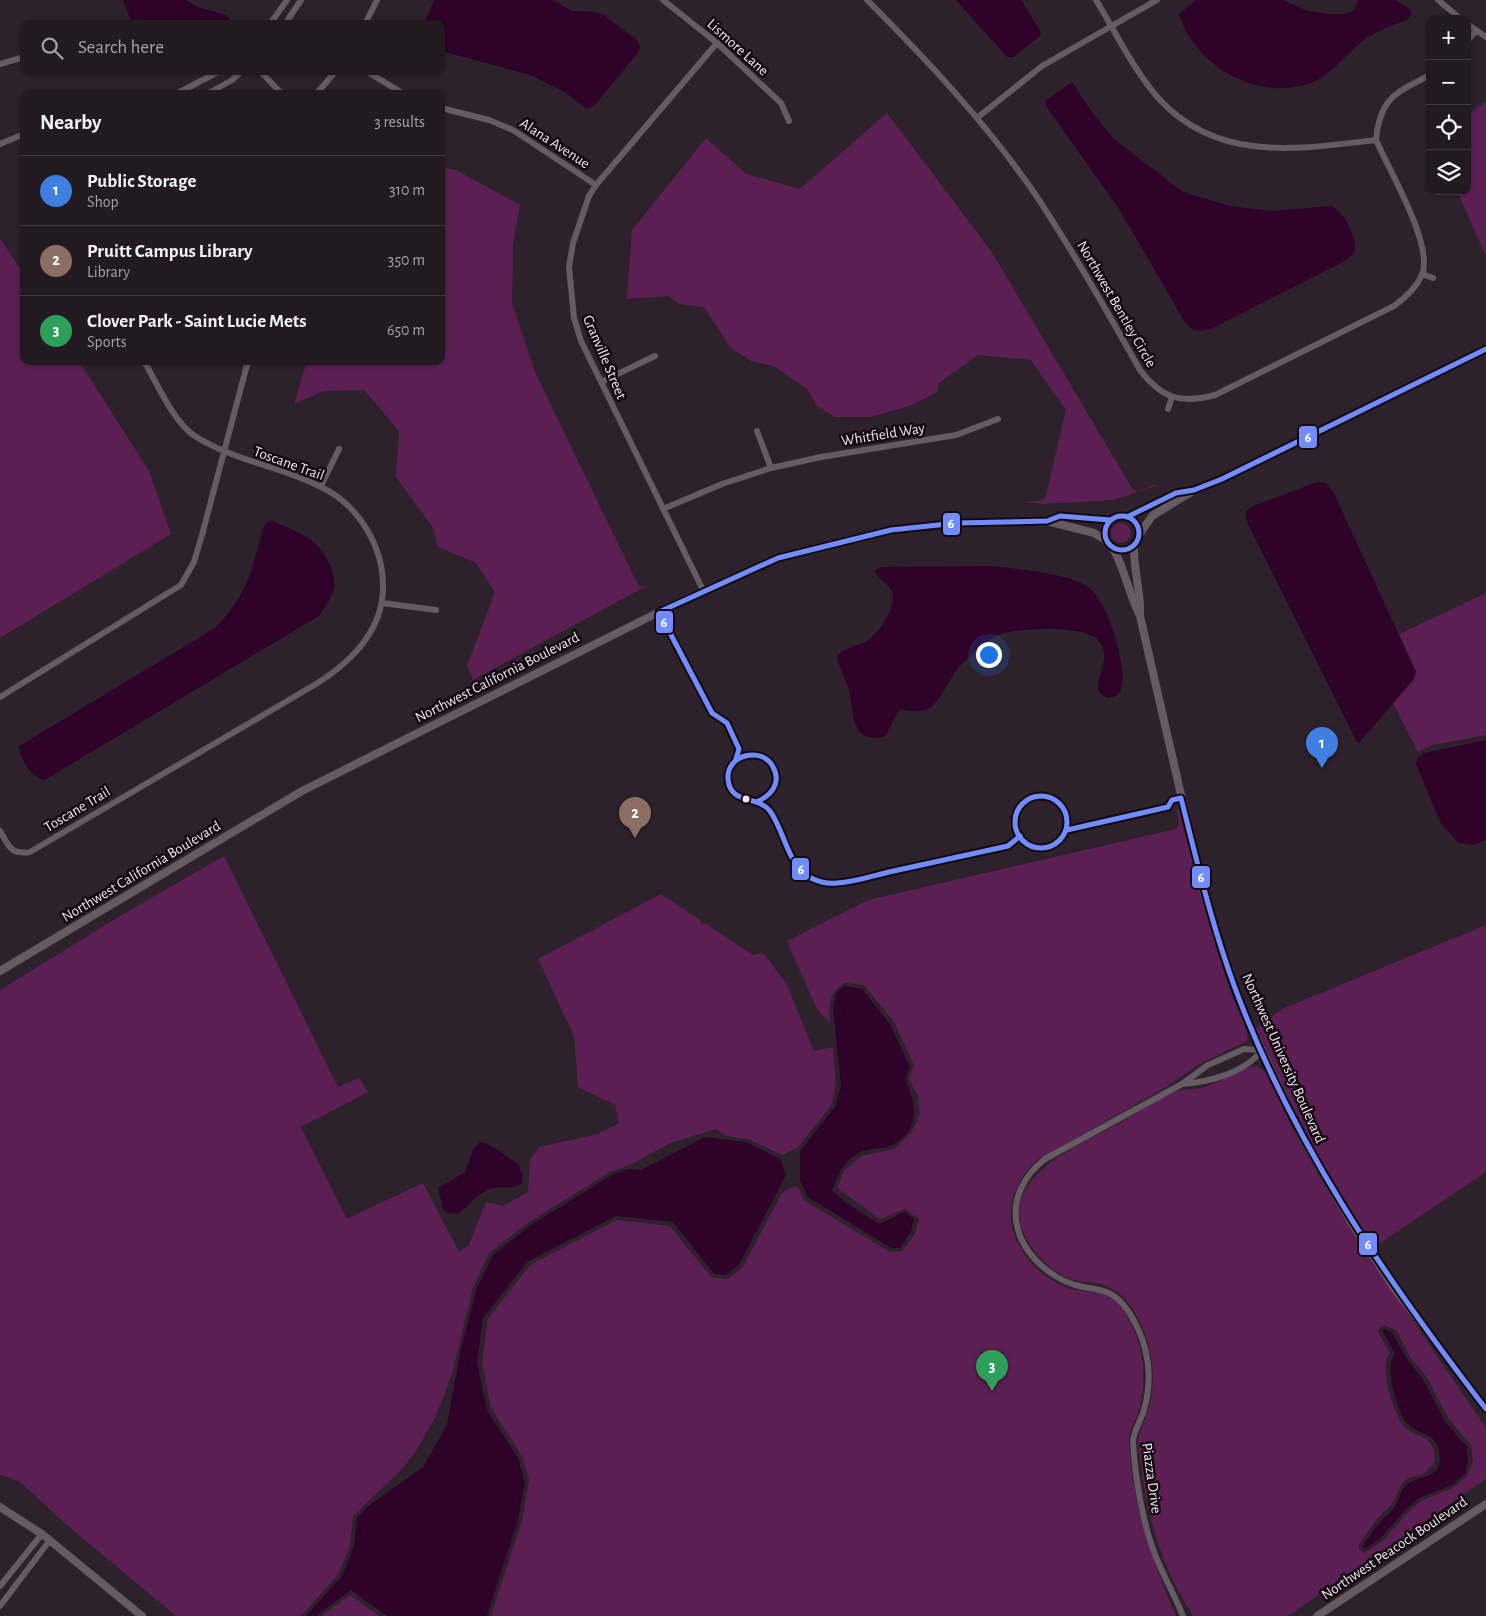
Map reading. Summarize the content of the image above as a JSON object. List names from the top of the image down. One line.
{"streets":{"street":["Lismore Lane","Alana Avenue","Northwest Bentley Circle","Granville Street","Whitfield Way","Toscane Trail","Northwest California Boulevard","Northwest University Boulevard","Piazza Drive","Northwest Peacock Boulevard"]},"crossings":[["Lismore Lane","Granville Street"],["Alana Avenue","Granville Street"],["Granville Street","Whitfield Way"],["Granville Street","Northwest California Boulevard"],["Northwest California Boulevard","Northwest University Boulevard"],["Northwest University Boulevard","Piazza Drive"]],"lines":["transit line 6"],"page":{"map_buttons":["+","−"],"search":"Search here","heading":["Nearby","3 results"],"list":[{"mark":"1","name":"Public Storage","note":"Shop","value":"310 m"},{"mark":"2","name":"Pruitt Campus Library","note":"Library","value":"350 m"},{"mark":"3","name":"Clover Park - Saint Lucie Mets","note":"Sports","value":"650 m"}],"pins":["1","2","3"]}}
